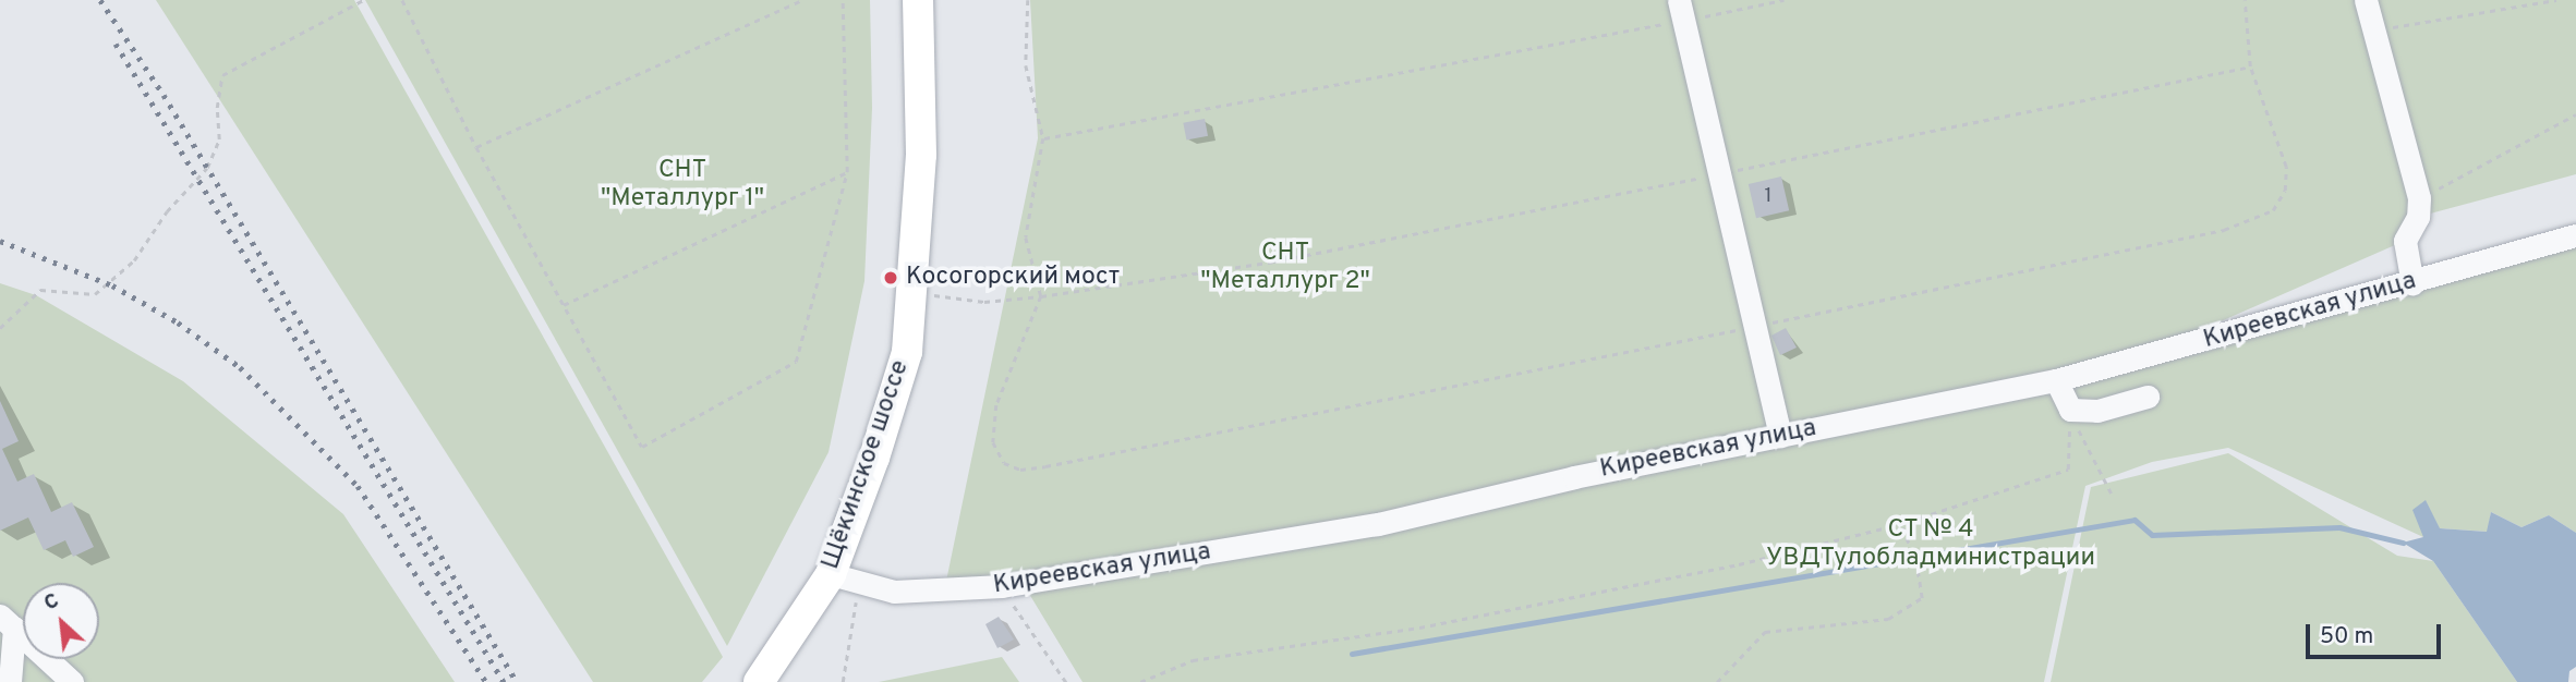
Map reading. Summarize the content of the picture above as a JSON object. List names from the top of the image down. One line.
{"streets":{"main road":["Щёкинское шоссе"],"street":["Киреевская улица"]},"crossings":[["Киреевская улица","Щёкинское шоссе"]],"parks":["СНТ \"Металлург 1\"","СНТ \"Металлург 2\"","СТ № 4 УВДТулобладминистрации"],"places":["Косогорский мост"],"house_numbers":["1"],"scale_bar":"50 m","north":"top left"}
